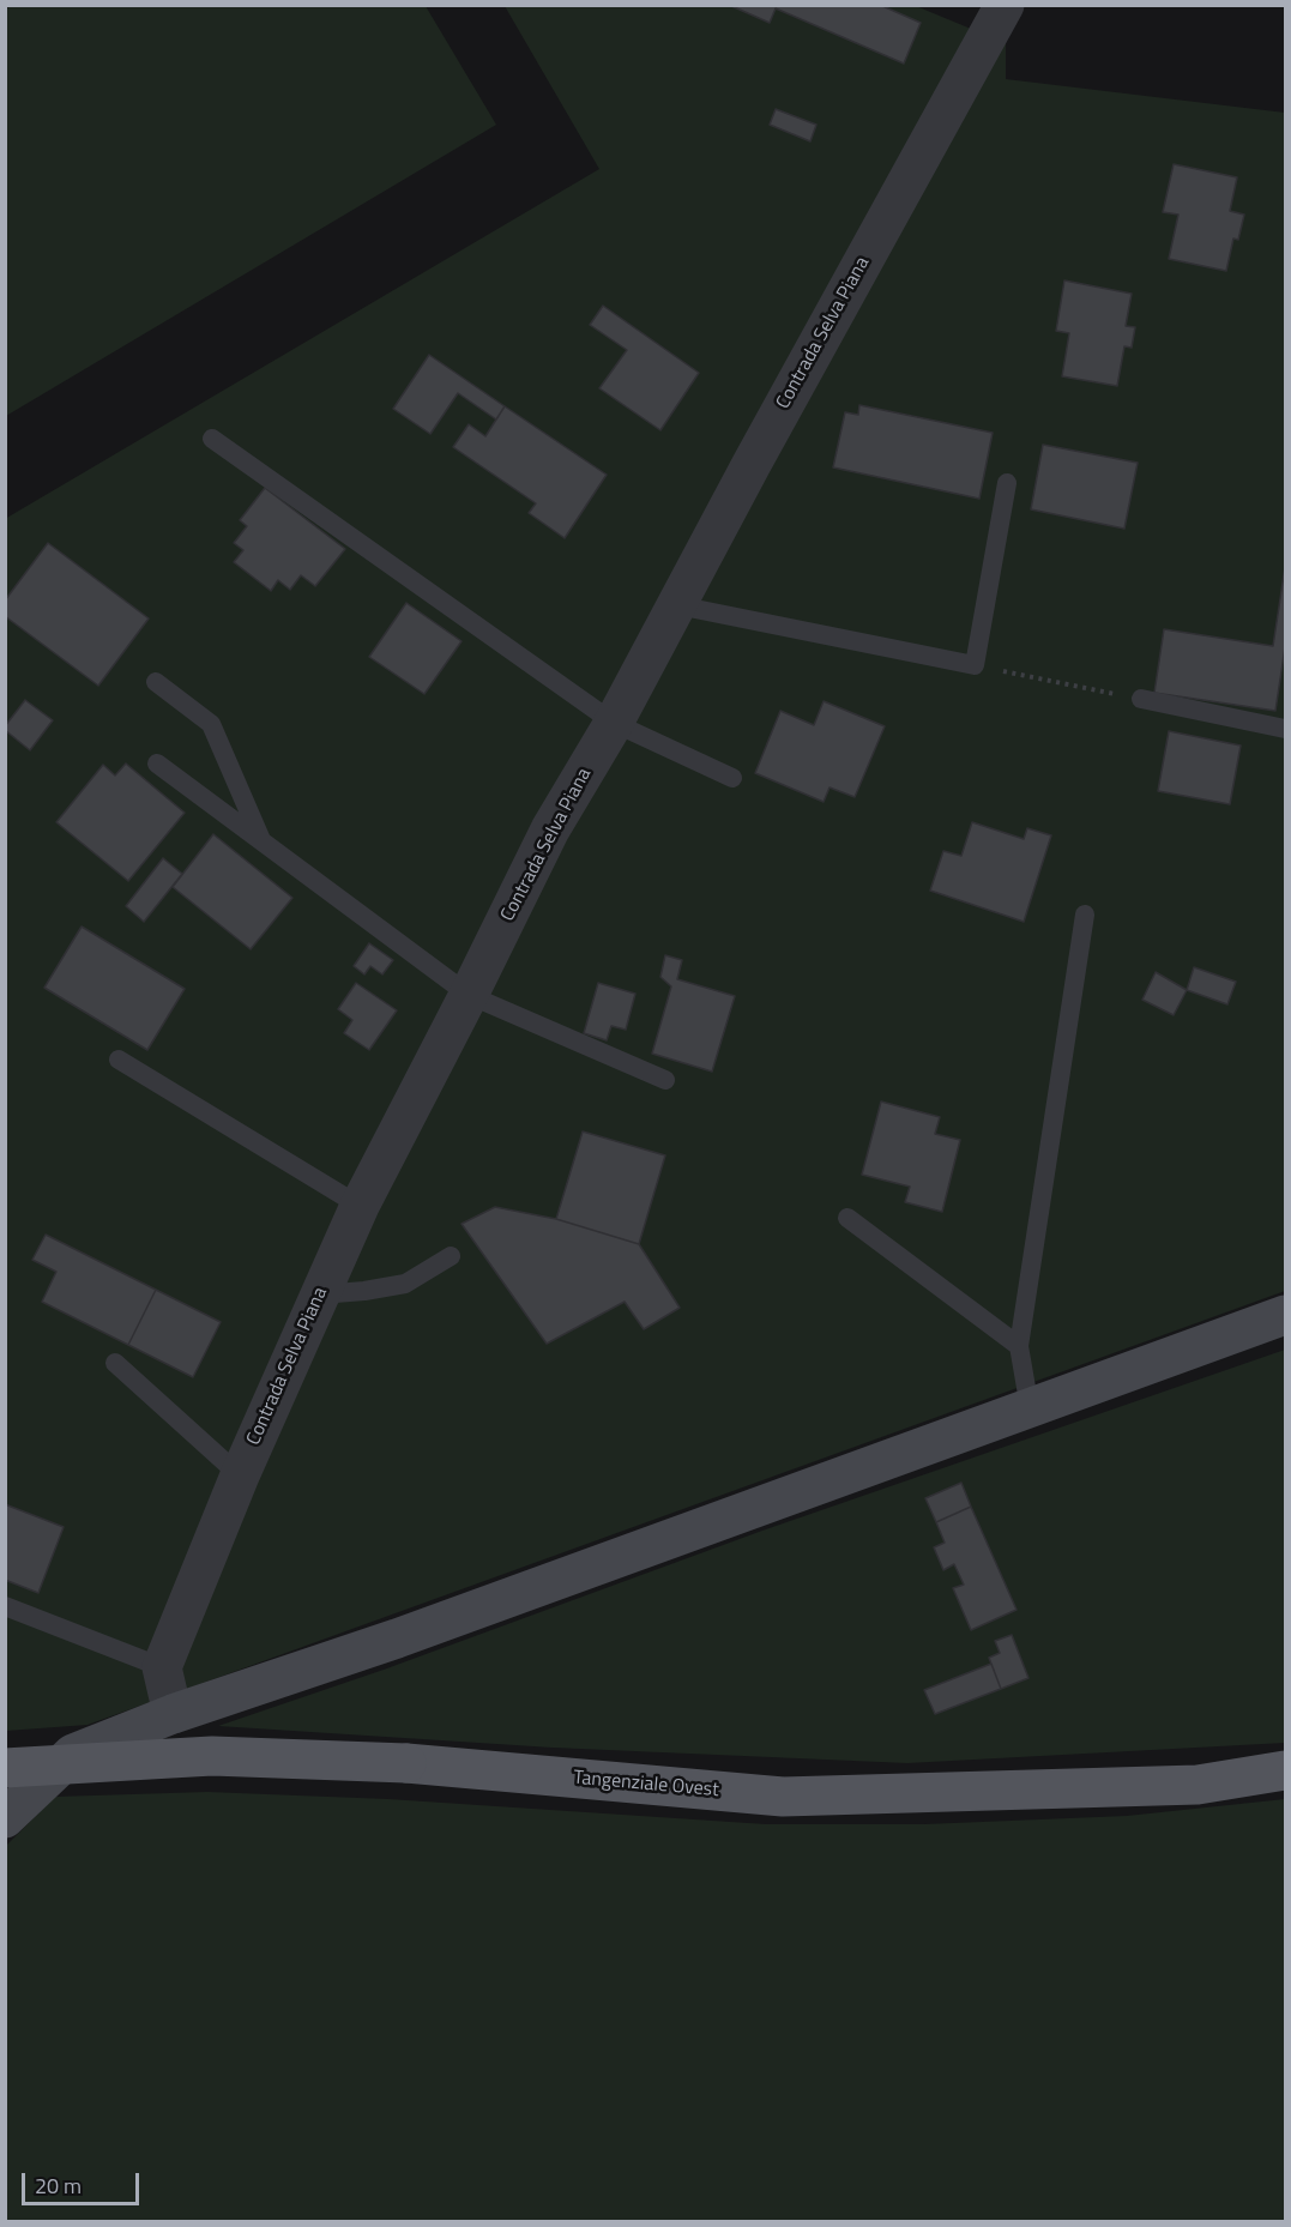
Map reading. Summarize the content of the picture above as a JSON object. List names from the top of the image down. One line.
{"streets":{"main road":["Tangenziale Ovest"],"street":["Contrada Selva Piana"]},"scale_bar":"20 m"}
